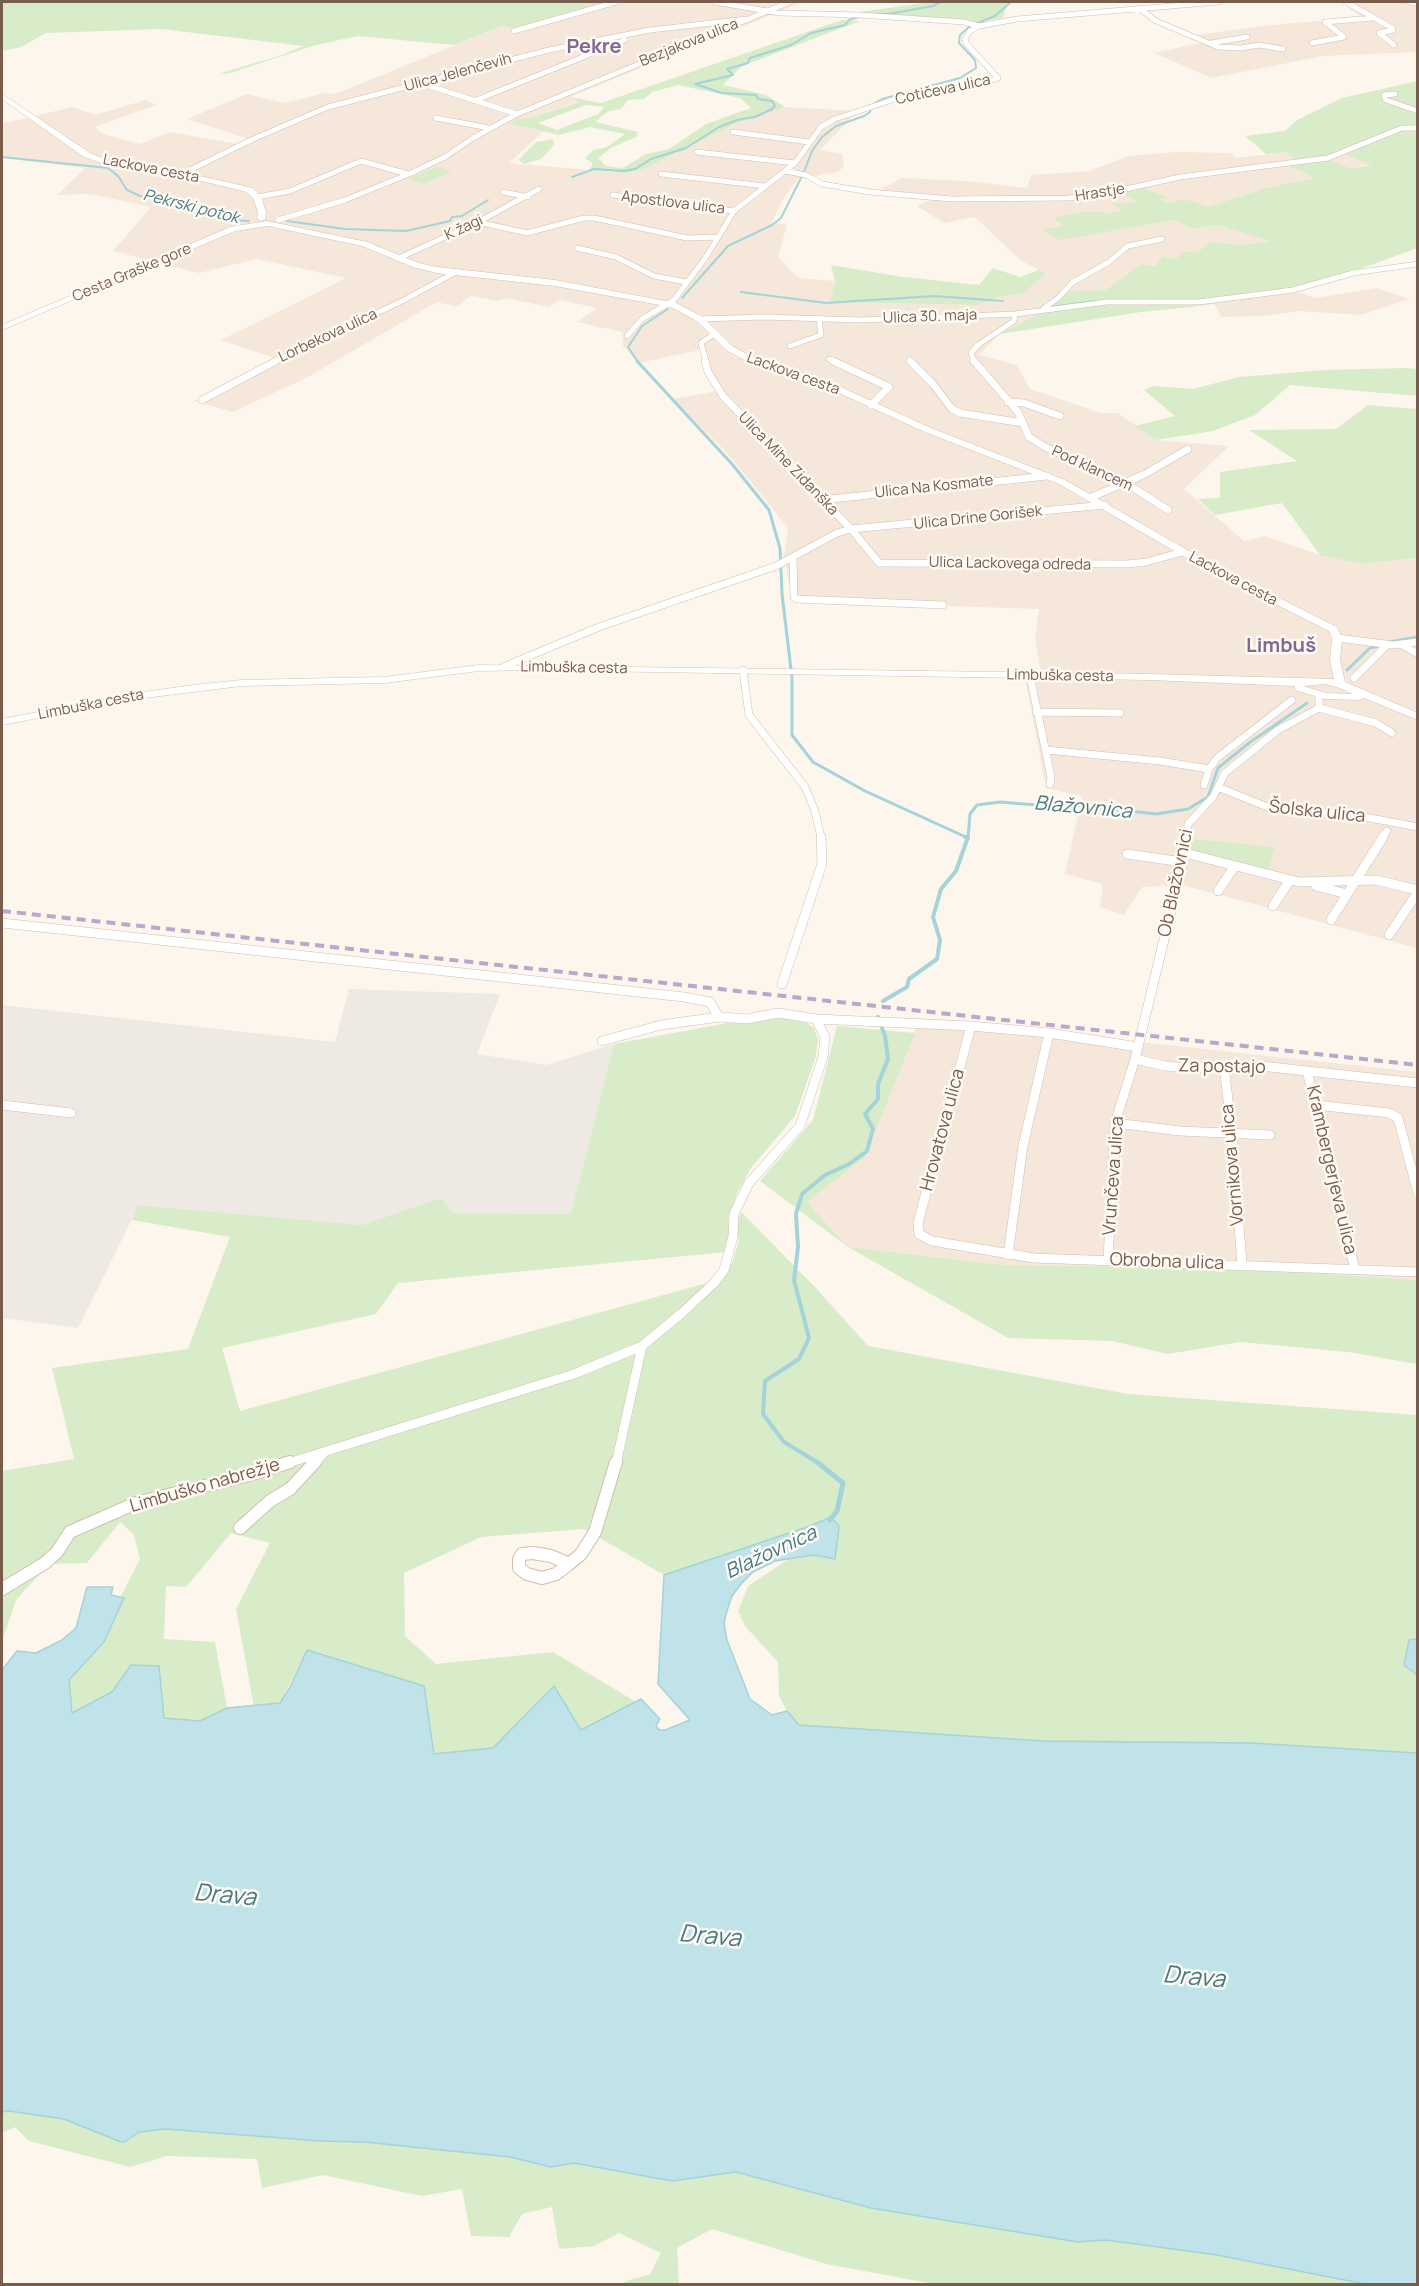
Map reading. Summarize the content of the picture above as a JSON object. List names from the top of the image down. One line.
{"streets":{"street":["Bezjakova ulica","Ulica Jelenčevih","Cotičeva ulica","Lackova cesta","Hrastje","Apostlova ulica","K žagi","Cesta Graške gore","Ulica 30. maja","Lorbekova ulica","Ulica Mihe Zidanška","Pod klancem","Ulica Na Kosmate","Ulica Drine Gorišek","Ulica Lackovega odreda","Limbuška cesta","Šolska ulica","Ob Blažovnici","Za postajo","Hrovatova ulica","Vornikova ulica","Krambergerjeva ulica","Vrunčeva ulica","Obrobna ulica","Limbuško nabrežje"]},"crossings":[["Bezjakova ulica","Ulica Jelenčevih"],["Bezjakova ulica","Lackova cesta"],["Bezjakova ulica","Cesta Graške gore"],["Ulica Jelenčevih","Lackova cesta"],["Cotičeva ulica","Lackova cesta"],["Cotičeva ulica","Hrastje"],["Cotičeva ulica","Apostlova ulica"],["Lackova cesta","K žagi"],["Lackova cesta","Cesta Graške gore"],["Lackova cesta","Ulica 30. maja"],["Lackova cesta","Lorbekova ulica"],["Lackova cesta","Ulica Mihe Zidanška"],["Lackova cesta","Ulica Na Kosmate"],["Lackova cesta","Ulica Drine Gorišek"],["Lackova cesta","Ulica Lackovega odreda"],["Ulica 30. maja","Pod klancem"],["Ulica Mihe Zidanška","Ulica Na Kosmate"],["Ulica Mihe Zidanška","Ulica Drine Gorišek"],["Ulica Mihe Zidanška","Ulica Lackovega odreda"],["Ulica Mihe Zidanška","Limbuška cesta"],["Ulica Drine Gorišek","Ulica Lackovega odreda"],["Šolska ulica","Ob Blažovnici"],["Za postajo","Vornikova ulica"],["Za postajo","Krambergerjeva ulica"],["Za postajo","Vrunčeva ulica"],["Hrovatova ulica","Obrobna ulica"],["Vornikova ulica","Obrobna ulica"],["Krambergerjeva ulica","Obrobna ulica"],["Vrunčeva ulica","Obrobna ulica"]],"districts":["Pekre","Limbuš"],"water":["Pekrski potok","Blažovnica","Drava"]}
